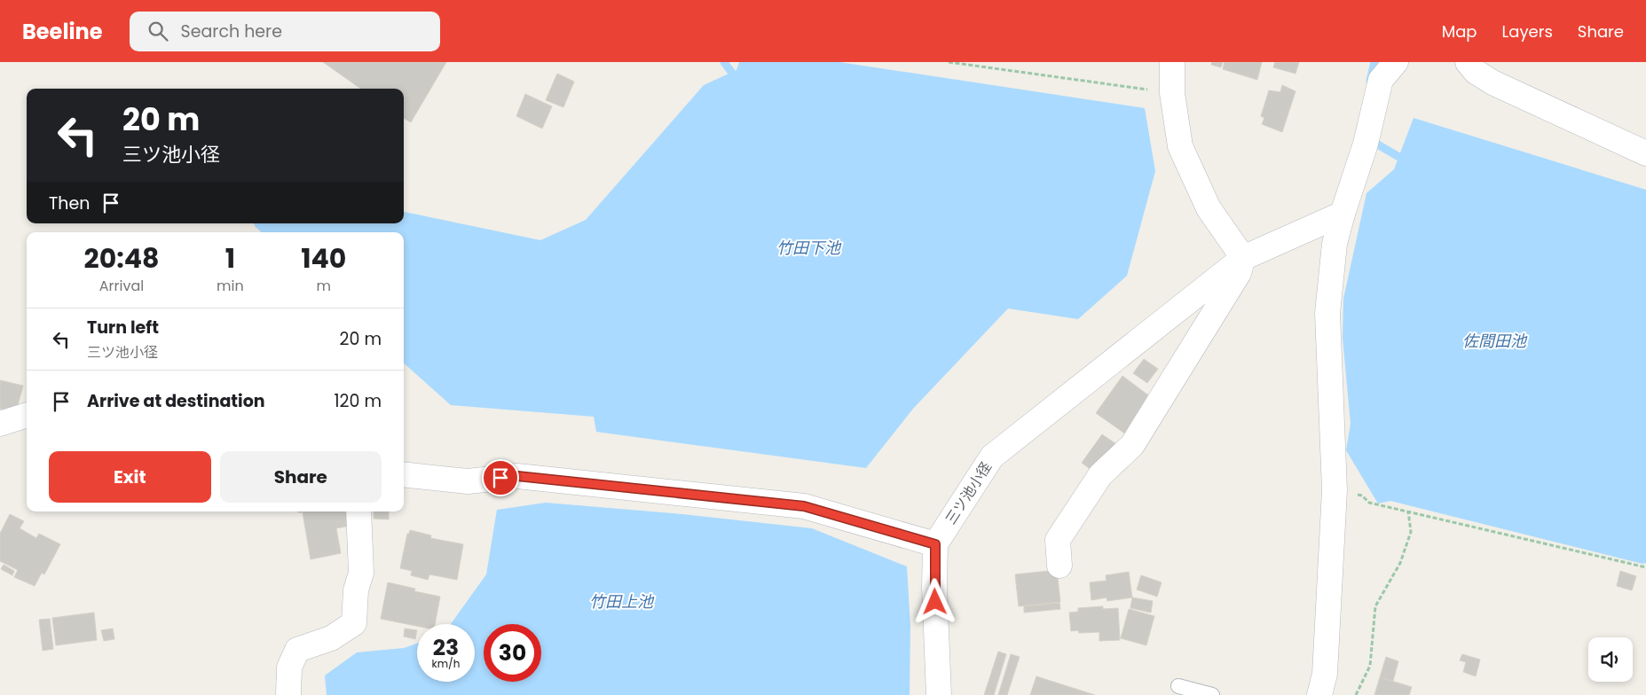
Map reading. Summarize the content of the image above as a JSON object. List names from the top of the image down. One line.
{"streets":{"street":["三ツ池小径"]},"water":["竹田下池","佐間田池","竹田上池"],"page":{"header":"Beeline","search":"Search here","nav":["Map","Layers","Share"],"turn":["20 m","三ツ池小径"],"then":"Then","eta":["20:48","Arrival","1","min","140","m"],"list":[{"name":"Turn left","note":"三ツ池小径","value":"20 m"},{"name":"Arrive at destination","value":"120 m"}],"buttons":["Exit","Share"],"speed":"23 km/h","limit":"30"}}
